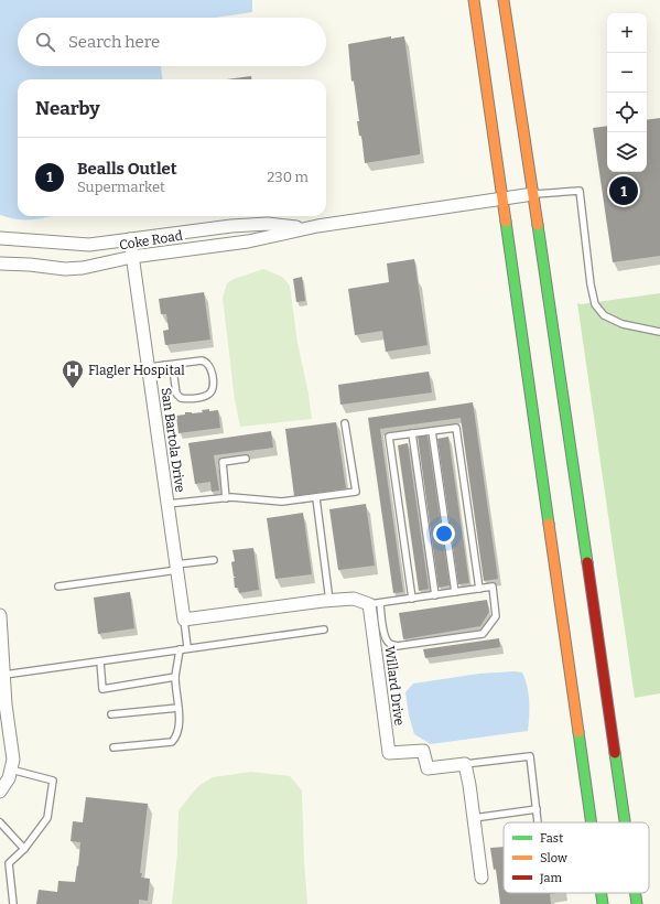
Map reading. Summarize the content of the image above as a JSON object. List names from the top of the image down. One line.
{"streets":{"street":["Coke Road","San Bartola Drive","Willard Drive"]},"crossings":[["Coke Road","San Bartola Drive"]],"places":{"hospital":["Flagler Hospital"]},"legend":["Fast","Slow","Jam"],"page":{"map_buttons":["+","−"],"search":"Search here","heading":"Nearby","list":[{"mark":"1","name":"Bealls Outlet","note":"Supermarket","value":"230 m"}],"pins":"1"}}
